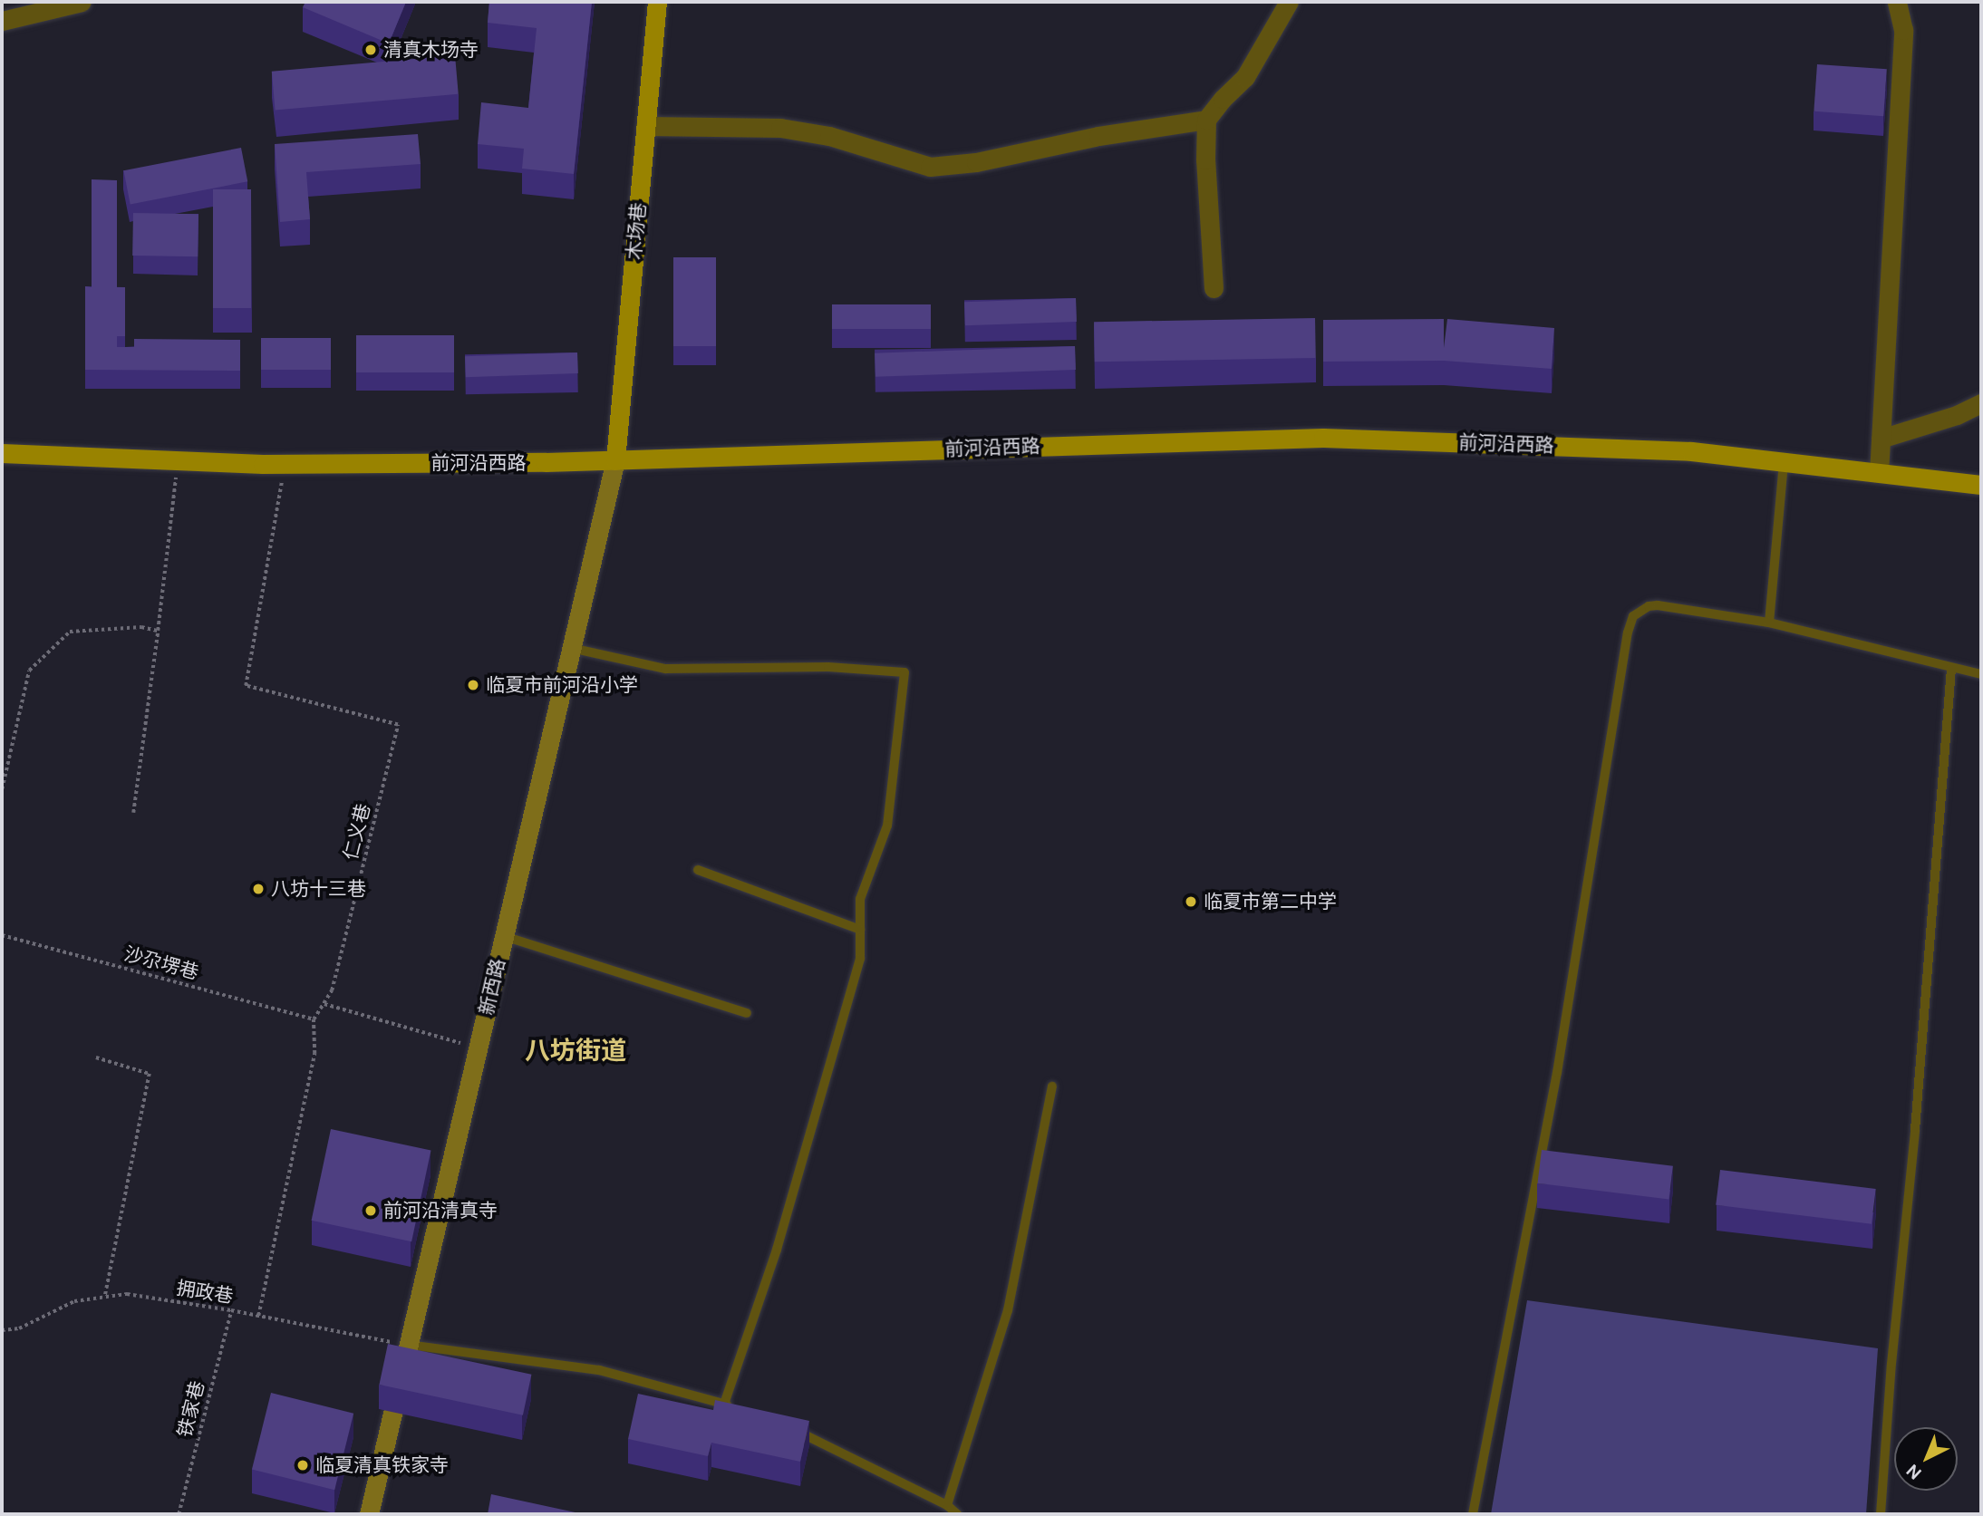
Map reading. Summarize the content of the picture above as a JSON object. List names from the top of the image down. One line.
{"streets":{"main road":["木场巷","前河沿西路","新西路"],"path":["仁义巷","沙尕塄巷","拥政巷","铁家巷"]},"crossings":[["木场巷","前河沿西路"],["木场巷","新西路"],["前河沿西路","仁义巷"],["前河沿西路","新西路"],["仁义巷","沙尕塄巷"],["新西路","拥政巷"],["拥政巷","铁家巷"]],"districts":["八坊街道"],"places":["清真木场寺","临夏市前河沿小学","八坊十三巷","临夏市第二中学","前河沿清真寺","临夏清真铁家寺"],"north":"bottom left"}
